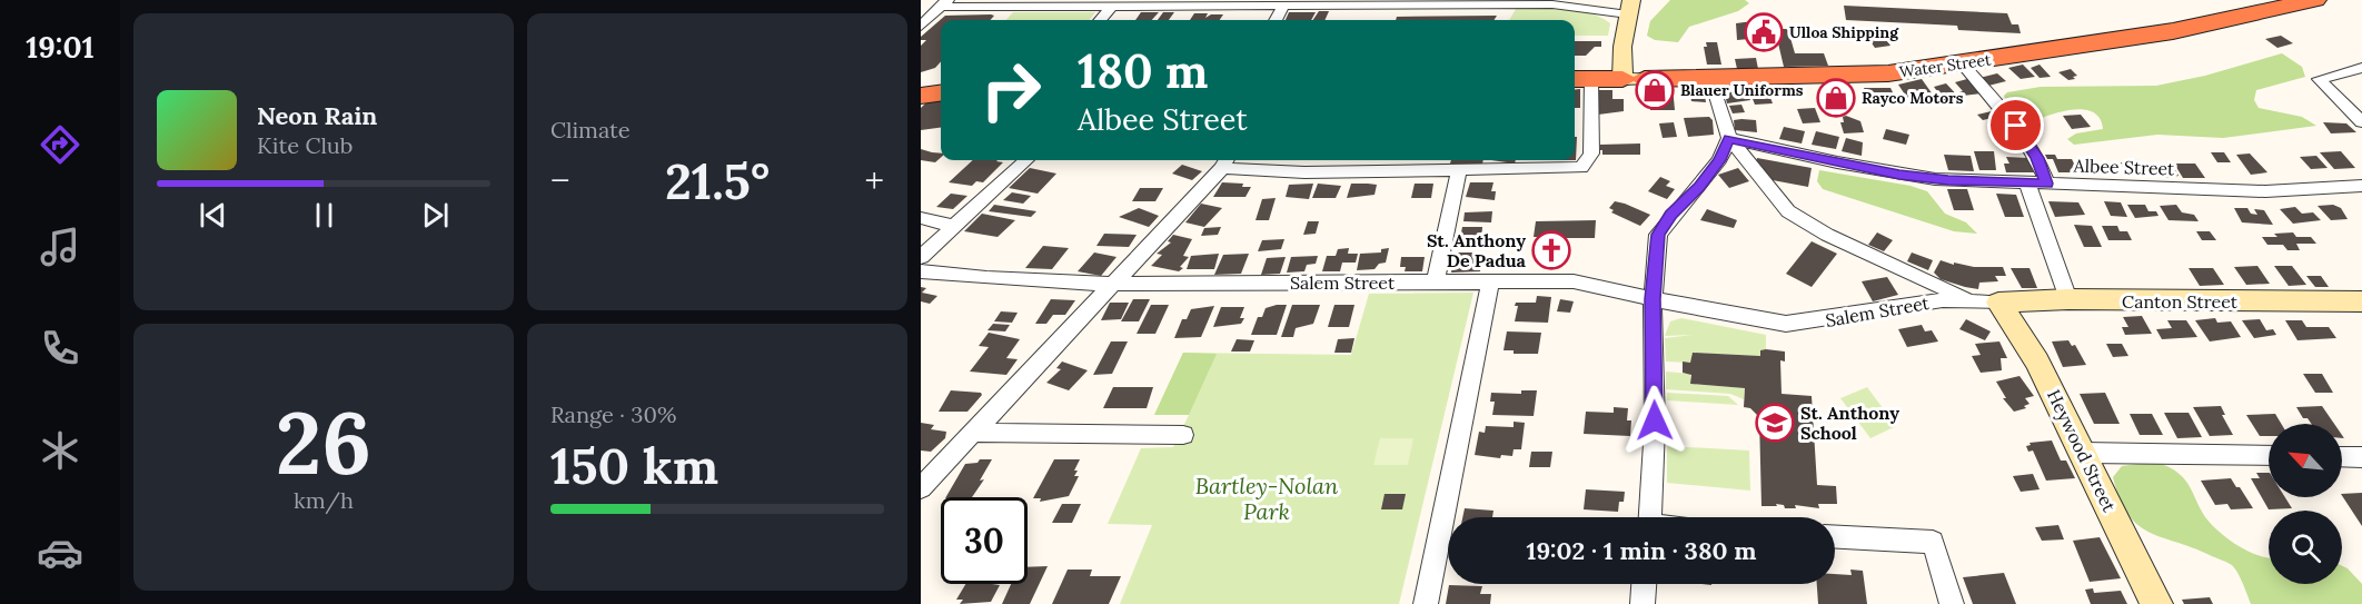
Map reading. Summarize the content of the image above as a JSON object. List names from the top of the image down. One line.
{"streets":{"highway":["Water Street"],"street":["Albee Street","Salem Street","Canton Street","Heywood Street"]},"crossings":[["Salem Street","Canton Street"],["Salem Street","Heywood Street"],["Canton Street","Heywood Street"]],"parks":["Bartley-Nolan Park"],"places":{"public building":["Ulloa Shipping"],"shop":["Blauer Uniforms","Rayco Motors"],"church":["St. Anthony De Padua"],"school or university":["St. Anthony School"]},"north":"top left","page":{"tabs":"19:01","tile":["Climate",["26","km/h"],["Range · 30%","150 km"]],"turn":["180 m","Albee Street"],"song":["Neon Rain","Kite Club"],"heat":["−","21.5°","+"],"limit":"30","trip":"19:02 · 1 min · 380 m"}}
